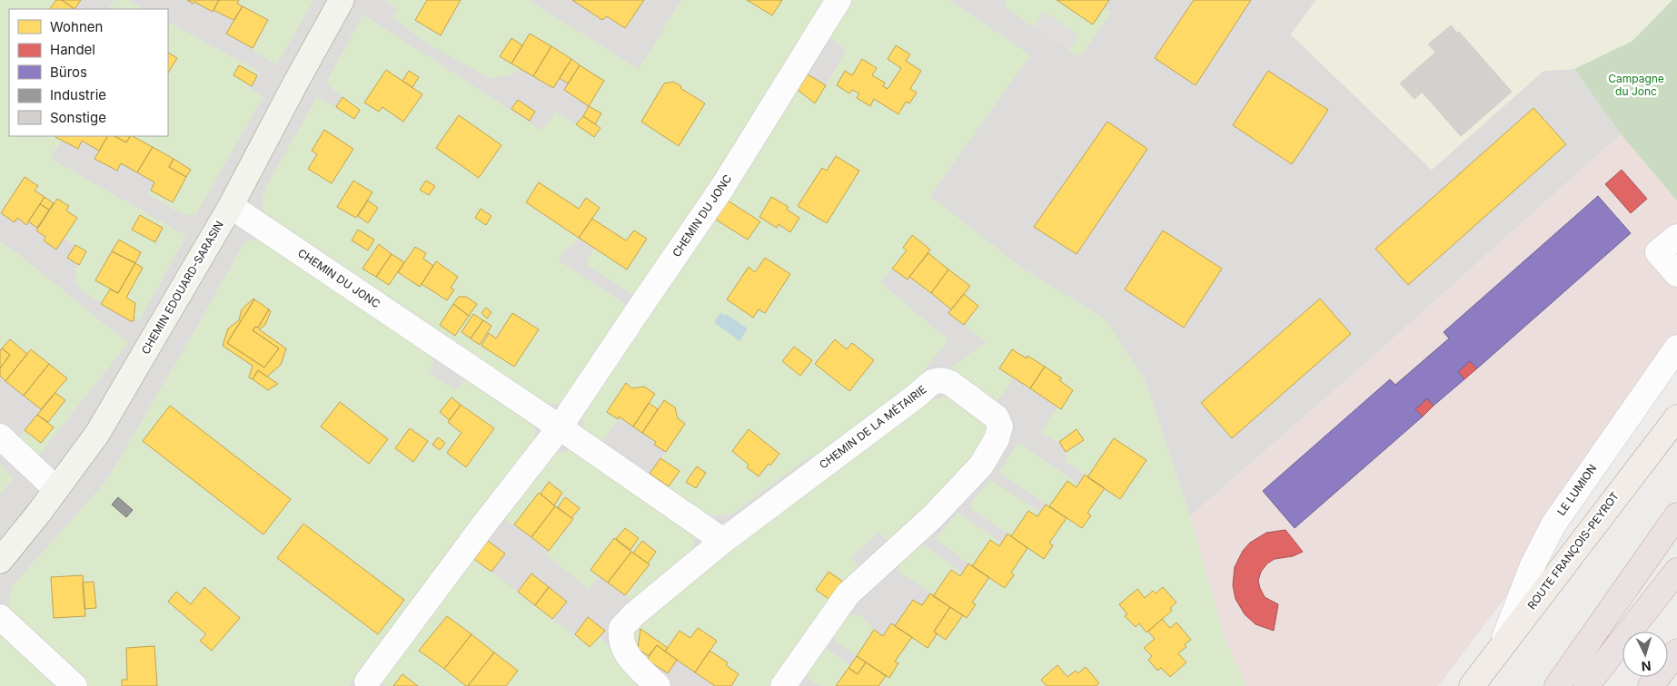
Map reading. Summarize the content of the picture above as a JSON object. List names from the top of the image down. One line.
{"streets":{"main road":["ROUTE FRANÇOIS-PEYROT"],"street":["CHEMIN DU JONC","CHEMIN EDOUARD-SARASIN","CHEMIN DE LA MÉTAIRIE","LE LUMION"]},"crossings":[["CHEMIN DU JONC","CHEMIN EDOUARD-SARASIN"],["CHEMIN DU JONC","CHEMIN DE LA MÉTAIRIE"],["LE LUMION","ROUTE FRANÇOIS-PEYROT"]],"parks":["Campagne du Jonc"],"legend":["Wohnen","Handel","Büros","Industrie","Sonstige"],"north":"bottom"}
